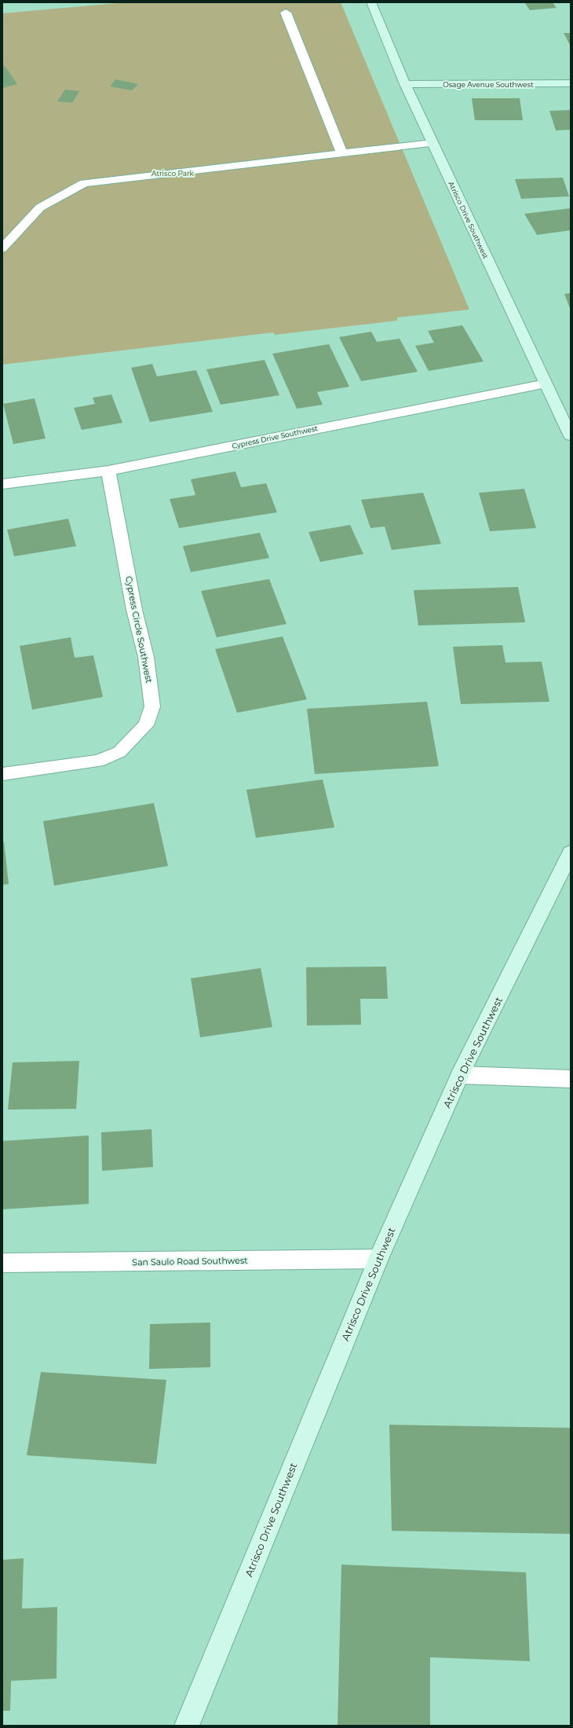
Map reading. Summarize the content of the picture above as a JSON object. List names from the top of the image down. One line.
{"streets":{"main road":["Osage Avenue Southwest","Atrisco Drive Southwest"],"street":["Cypress Drive Southwest","Cypress Circle Southwest","San Saulo Road Southwest"]},"crossings":[["Osage Avenue Southwest","Atrisco Drive Southwest"],["Atrisco Drive Southwest","Cypress Drive Southwest"],["Atrisco Drive Southwest","San Saulo Road Southwest"],["Cypress Drive Southwest","Cypress Circle Southwest"]],"parks":["Atrisco Park"]}
